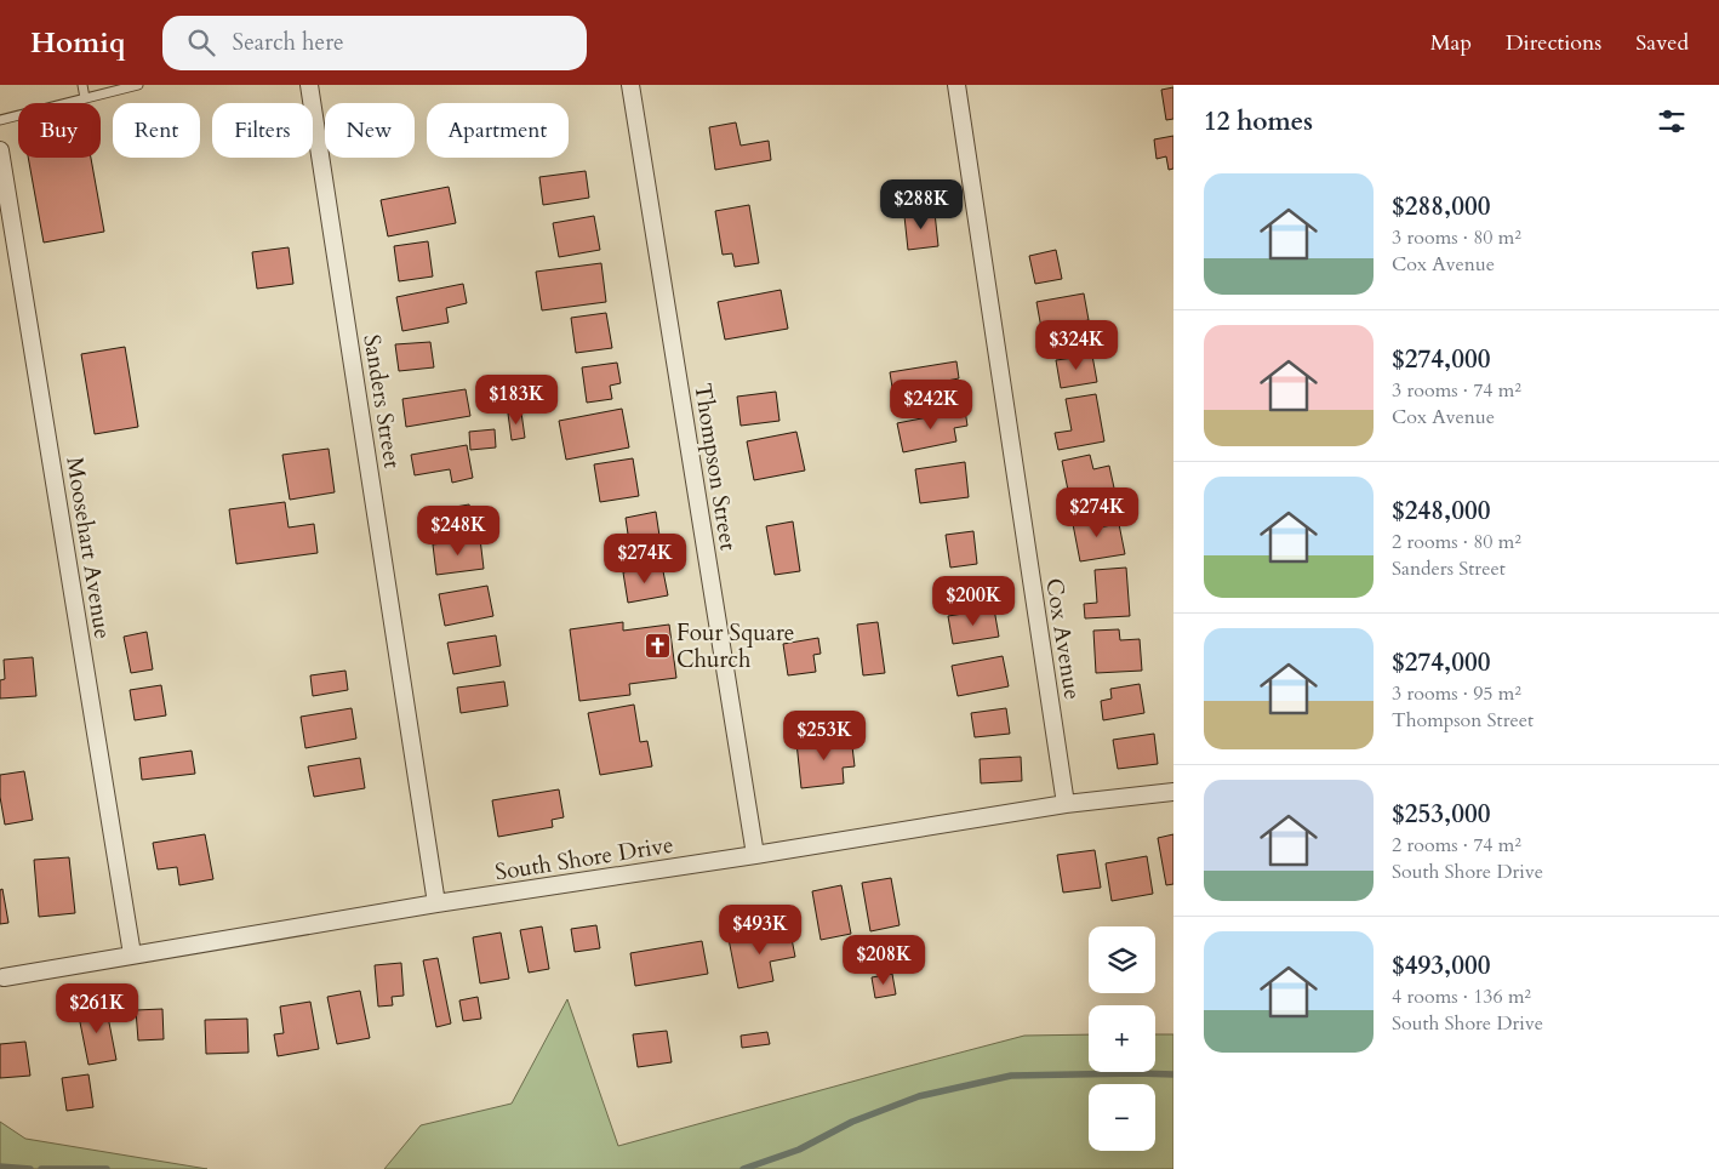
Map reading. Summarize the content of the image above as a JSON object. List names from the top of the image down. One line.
{"streets":{"street":["Sanders Street","Thompson Street","Moosehart Avenue","Cox Avenue","South Shore Drive"]},"crossings":[["Sanders Street","South Shore Drive"],["Thompson Street","South Shore Drive"],["Moosehart Avenue","South Shore Drive"],["Cox Avenue","South Shore Drive"]],"places":{"church":["Four Square Church"]},"page":{"header":"Homiq","search":"Search here","nav":["Map","Directions","Saved"],"heading":"12 homes","chip":["Buy","Rent","Filters","New","Apartment"],"list":[{"name":"$288,000","note":"3 rooms · 80 m² · Cox Avenue"},{"name":"$274,000","note":"3 rooms · 74 m² · Cox Avenue"},{"name":"$248,000","note":"2 rooms · 80 m² · Sanders Street"},{"name":"$274,000","note":"3 rooms · 95 m² · Thompson Street"},{"name":"$253,000","note":"2 rooms · 74 m² · South Shore Drive"},{"name":"$493,000","note":"4 rooms · 136 m² · South Shore Drive"}],"price":["$288K","$324K","$183K","$242K","$274K","$248K","$274K","$200K","$253K","$493K","$208K","$261K"],"map_buttons":["+","−"]}}
